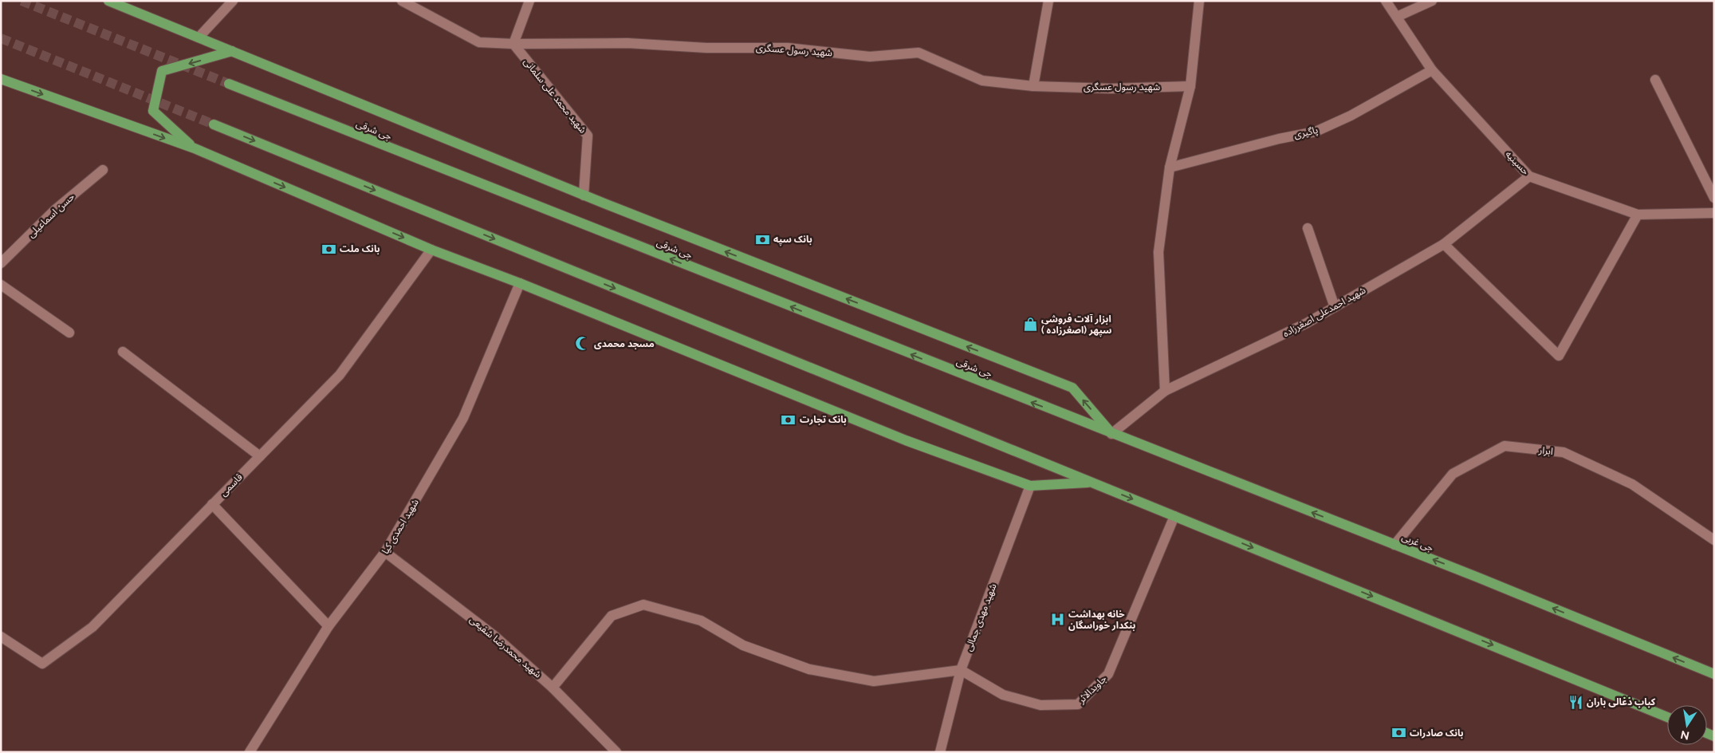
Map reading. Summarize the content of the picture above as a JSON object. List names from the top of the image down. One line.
{"streets":{"main road":["جی شرقی","جی غربی"],"street":["شهید رسول عسگری","شهید محمد علی سلمانی","پاگیری","حسینیه","حسن اسماعیلی","شهید احمدعلی اصغرزاده","ابرار","قاسمی","شهید احمدی کیا","شهید مهدی جمالی","شهید محمدرضا شفیعی","جاویدالاثر"]},"crossings":[["شهید رسول عسگری","شهید محمد علی سلمانی"],["جی شرقی","شهید احمدعلی اصغرزاده"],["جی شرقی","جی غربی"],["پاگیری","حسینیه"],["حسینیه","شهید احمدعلی اصغرزاده"],["شهید احمدعلی اصغرزاده","جی غربی"],["ابرار","جی غربی"],["شهید احمدی کیا","شهید محمدرضا شفیعی"],["شهید مهدی جمالی","جاویدالاثر"]],"places":{"bank":["بانک سپه","بانک ملت","بانک تجارت","بانک صادرات"],"shop":["ابزار آلات فروشی سپهر (اصغرزاده )"],"mosque":["مسجد محمدی"],"hospital":["خانه بهداشت بنکدار خوراسگان"],"restaurant":["کباب ذغالی باران"]},"north":"bottom"}
